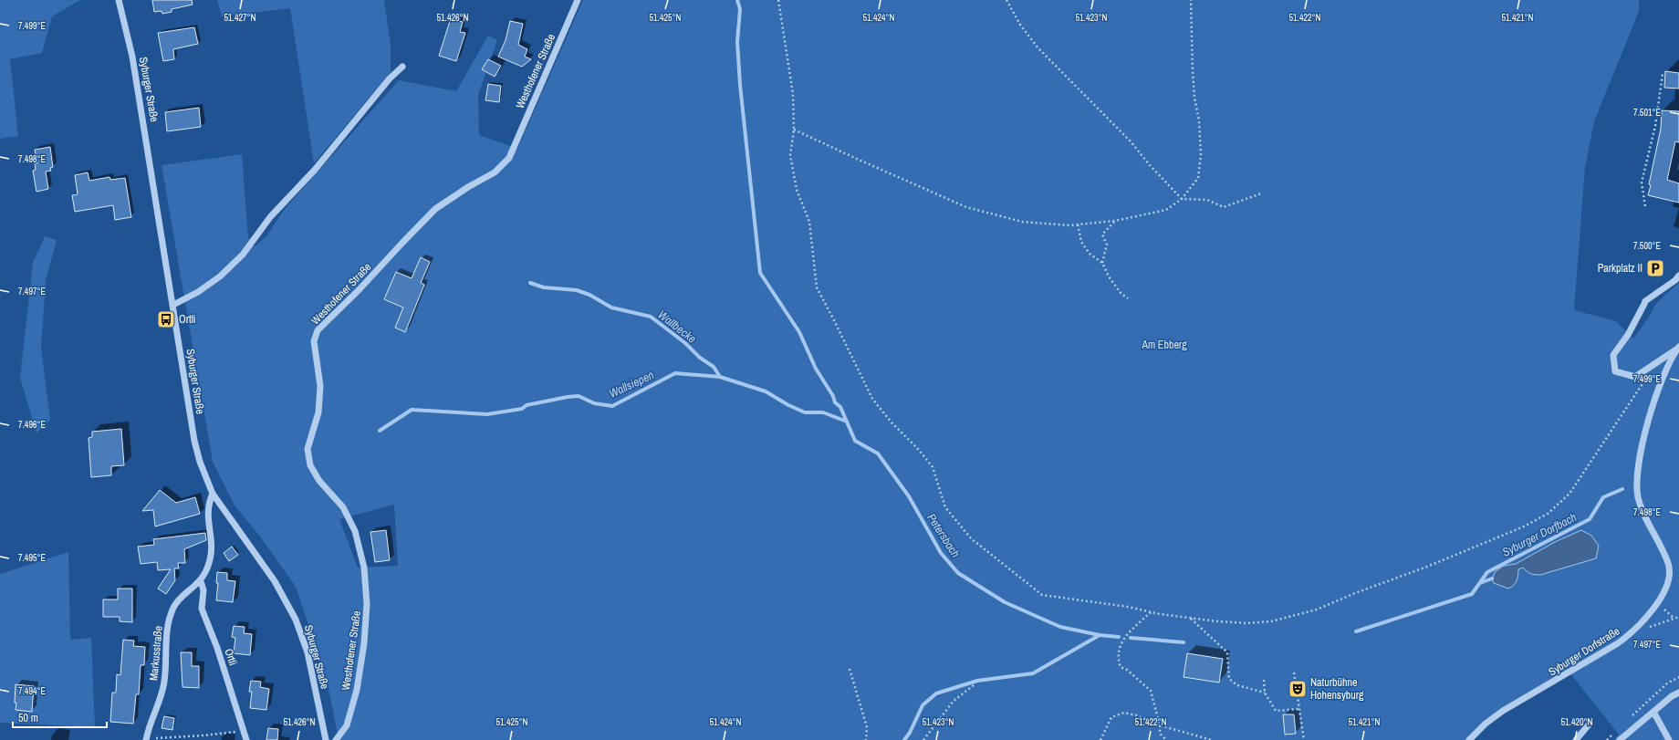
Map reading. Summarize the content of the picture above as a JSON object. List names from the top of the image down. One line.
{"streets":{"street":["Westhofener Straße","Syburger Straße","Syburger Dorfstraße","Markusstraße","Ortli"]},"crossings":[["Markusstraße","Ortli"]],"water":["Wallbecke","Wallsiepen","Syburger Dorfbach","Petersbach"],"parks":["Am Ebberg"],"places":{"parking":["Parkplatz II"],"bus stop":["Ortli"],"theatre":["Naturbühne Hohensyburg"]},"scale_bar":"50 m","coordinates":["51.427°N","51.426°N","51.425°N","51.424°N","51.423°N","51.422°N","51.421°N","7.499°E","7.501°E","7.498°E","7.500°E","7.497°E","7.496°E","7.495°E","7.494°E","51.420°N"]}
